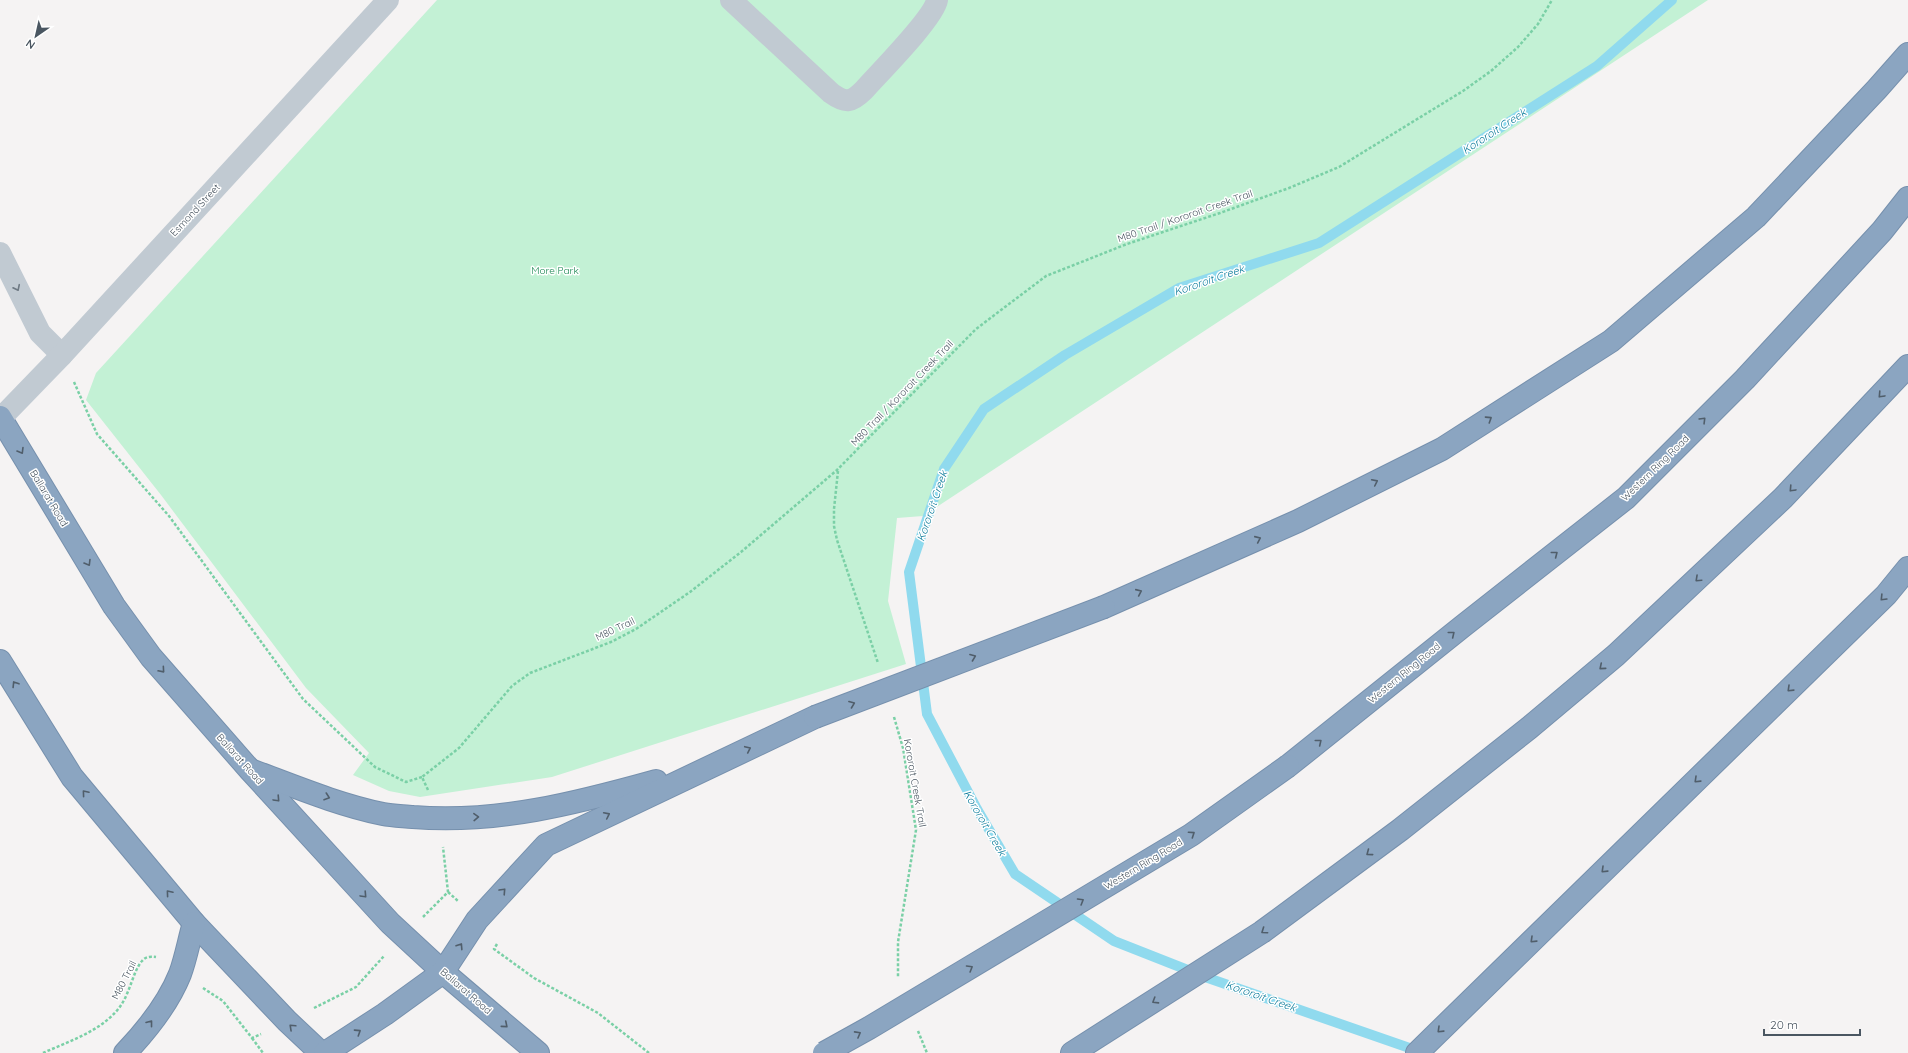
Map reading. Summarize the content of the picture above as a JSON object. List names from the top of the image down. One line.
{"streets":{"highway":["Western Ring Road","Ballarat Road"],"street":["Esmond Street"],"path":["M80 Trail / Kororoit Creek Trail","M80 Trail","Kororoit Creek Trail"]},"crossings":[["Esmond Street","Ballarat Road"],["M80 Trail / Kororoit Creek Trail","M80 Trail"]],"water":["Kororoit Creek"],"parks":["More Park"],"scale_bar":"20 m","north":"bottom left"}
